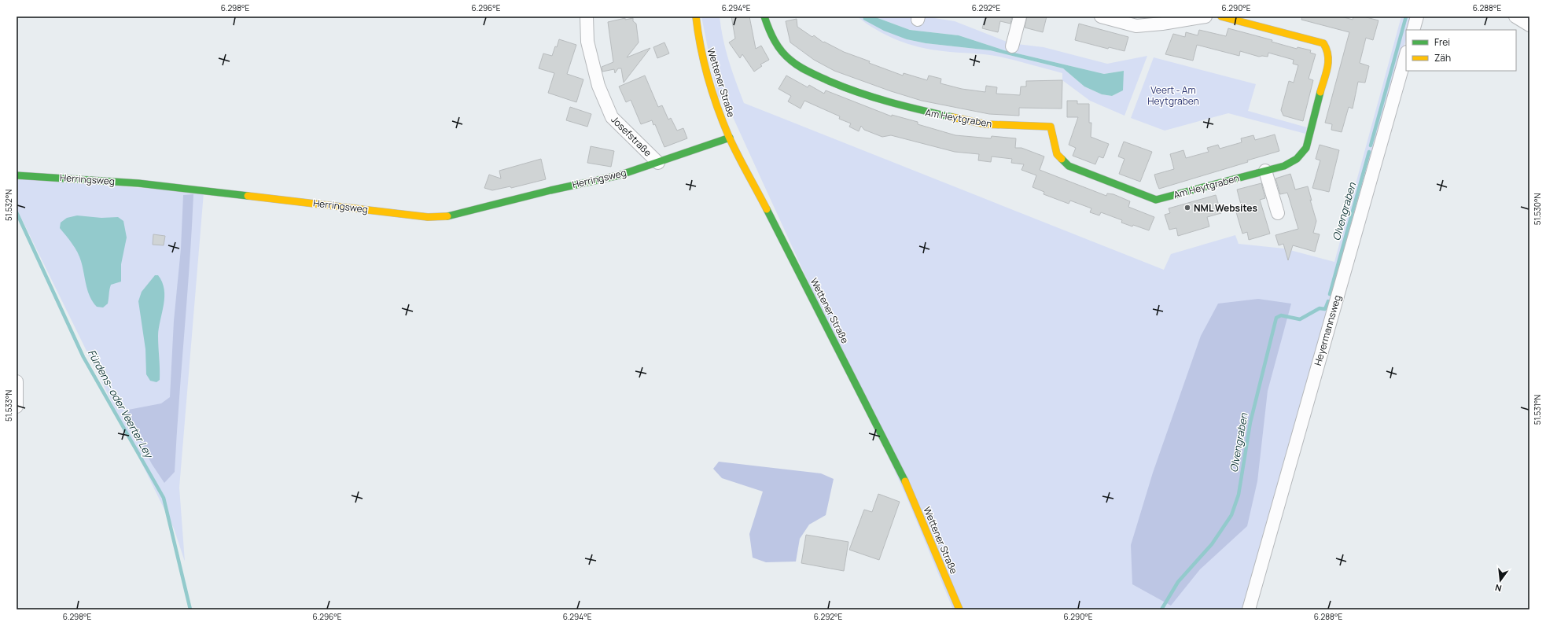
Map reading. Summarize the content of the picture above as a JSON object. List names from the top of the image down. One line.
{"streets":{"street":["Wettener Straße","Am Heytgraben","Josefstraße","Herringsweg","Heyermannsweg"]},"crossings":[["Wettener Straße","Josefstraße"],["Josefstraße","Herringsweg"]],"water":["Olvengraben","Fürdens- oder Veerter Ley"],"parks":["Veert - Am Heytgraben"],"places":["NML Websites"],"legend":["Frei","Zäh"],"north":"bottom","coordinates":["6.298°E","6.296°E","6.294°E","6.292°E","6.290°E","6.288°E","51.532°N","51.530°N","51.533°N","51.531°N"]}
